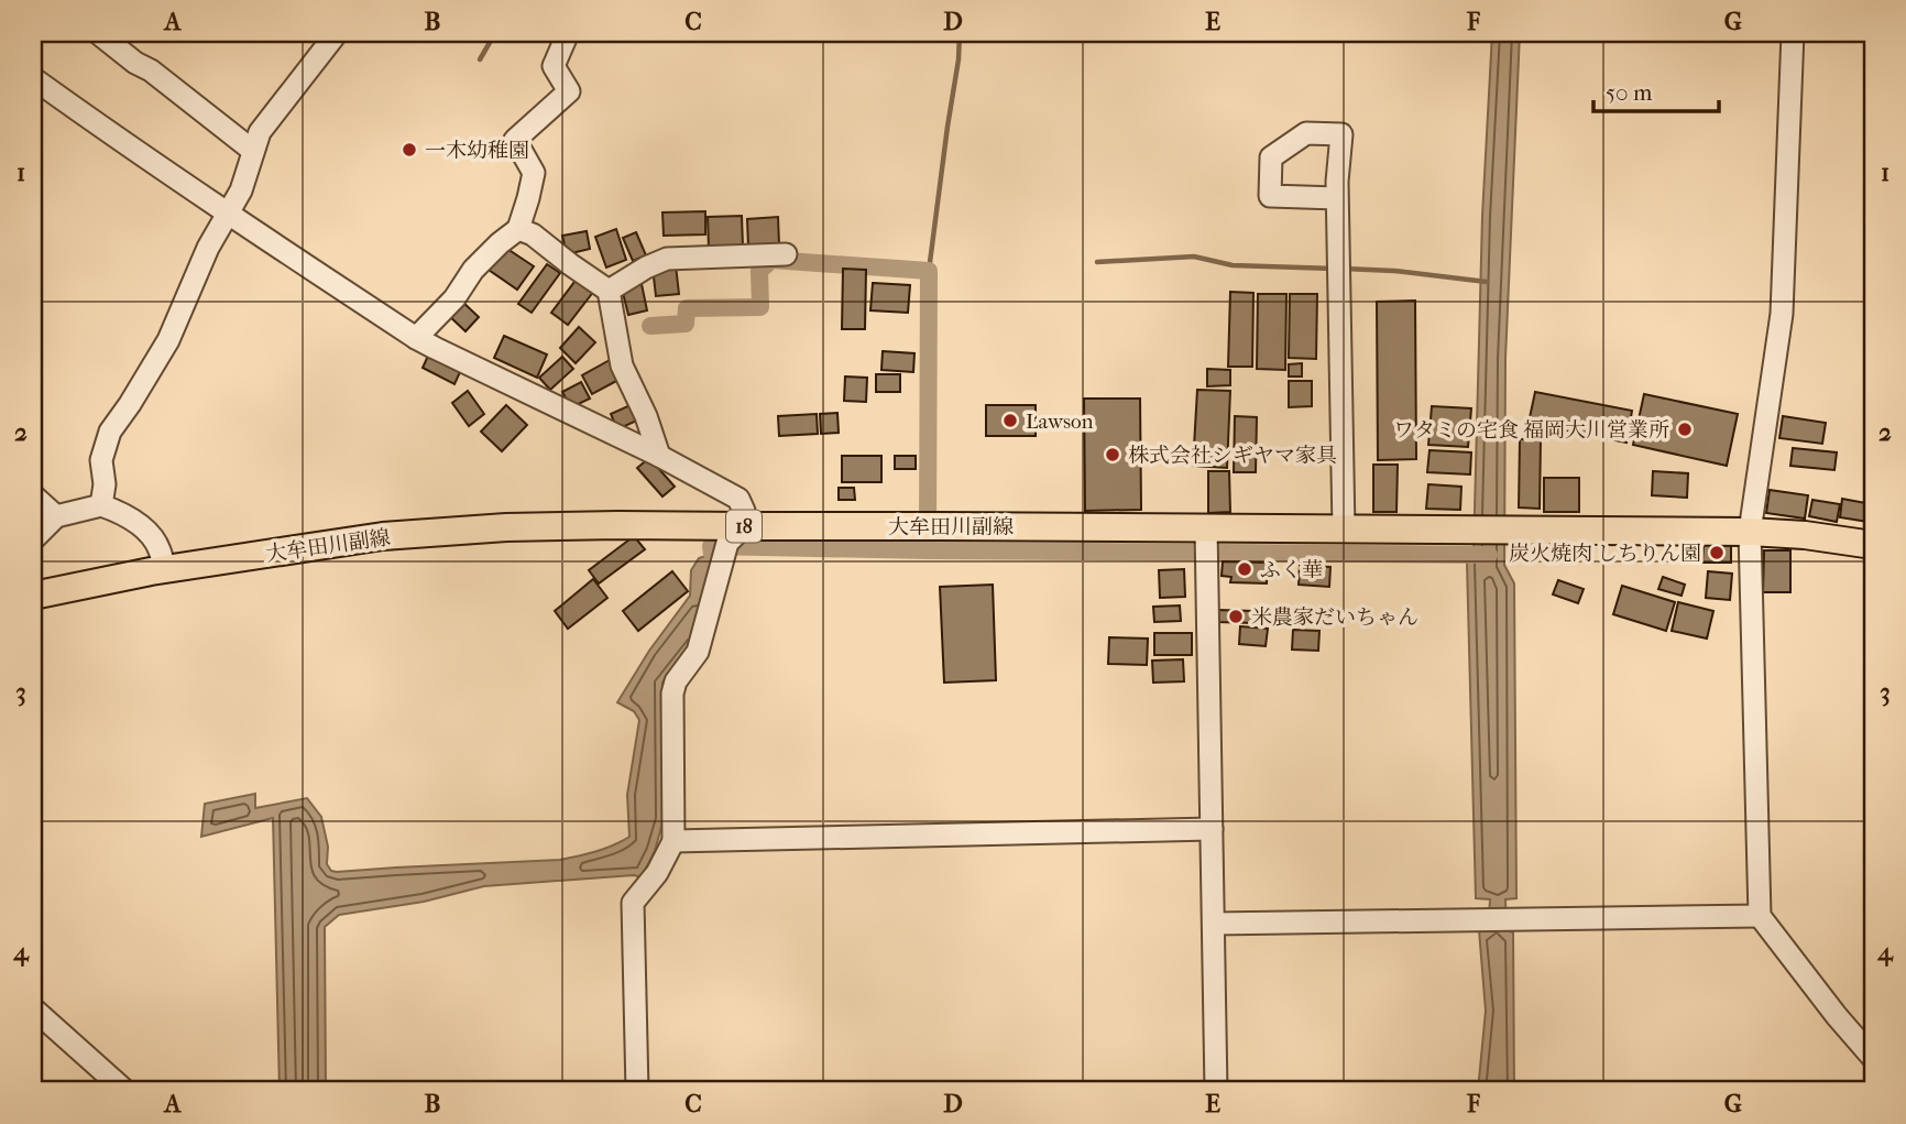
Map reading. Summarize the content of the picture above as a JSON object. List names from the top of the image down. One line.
{"streets":{"main road":["18","大牟田川副線"]},"places":["一木幼稚園","Lawson","ワタミの宅食 福岡大川営業所","株式会社シギヤマ家具","炭火焼肉 しちりん園","ふく華","米農家だいちゃん"],"scale_bar":"50 m","grid":{"columns":["A","B","C","D","E","F","G"],"rows":["1","2","3","4"]}}
